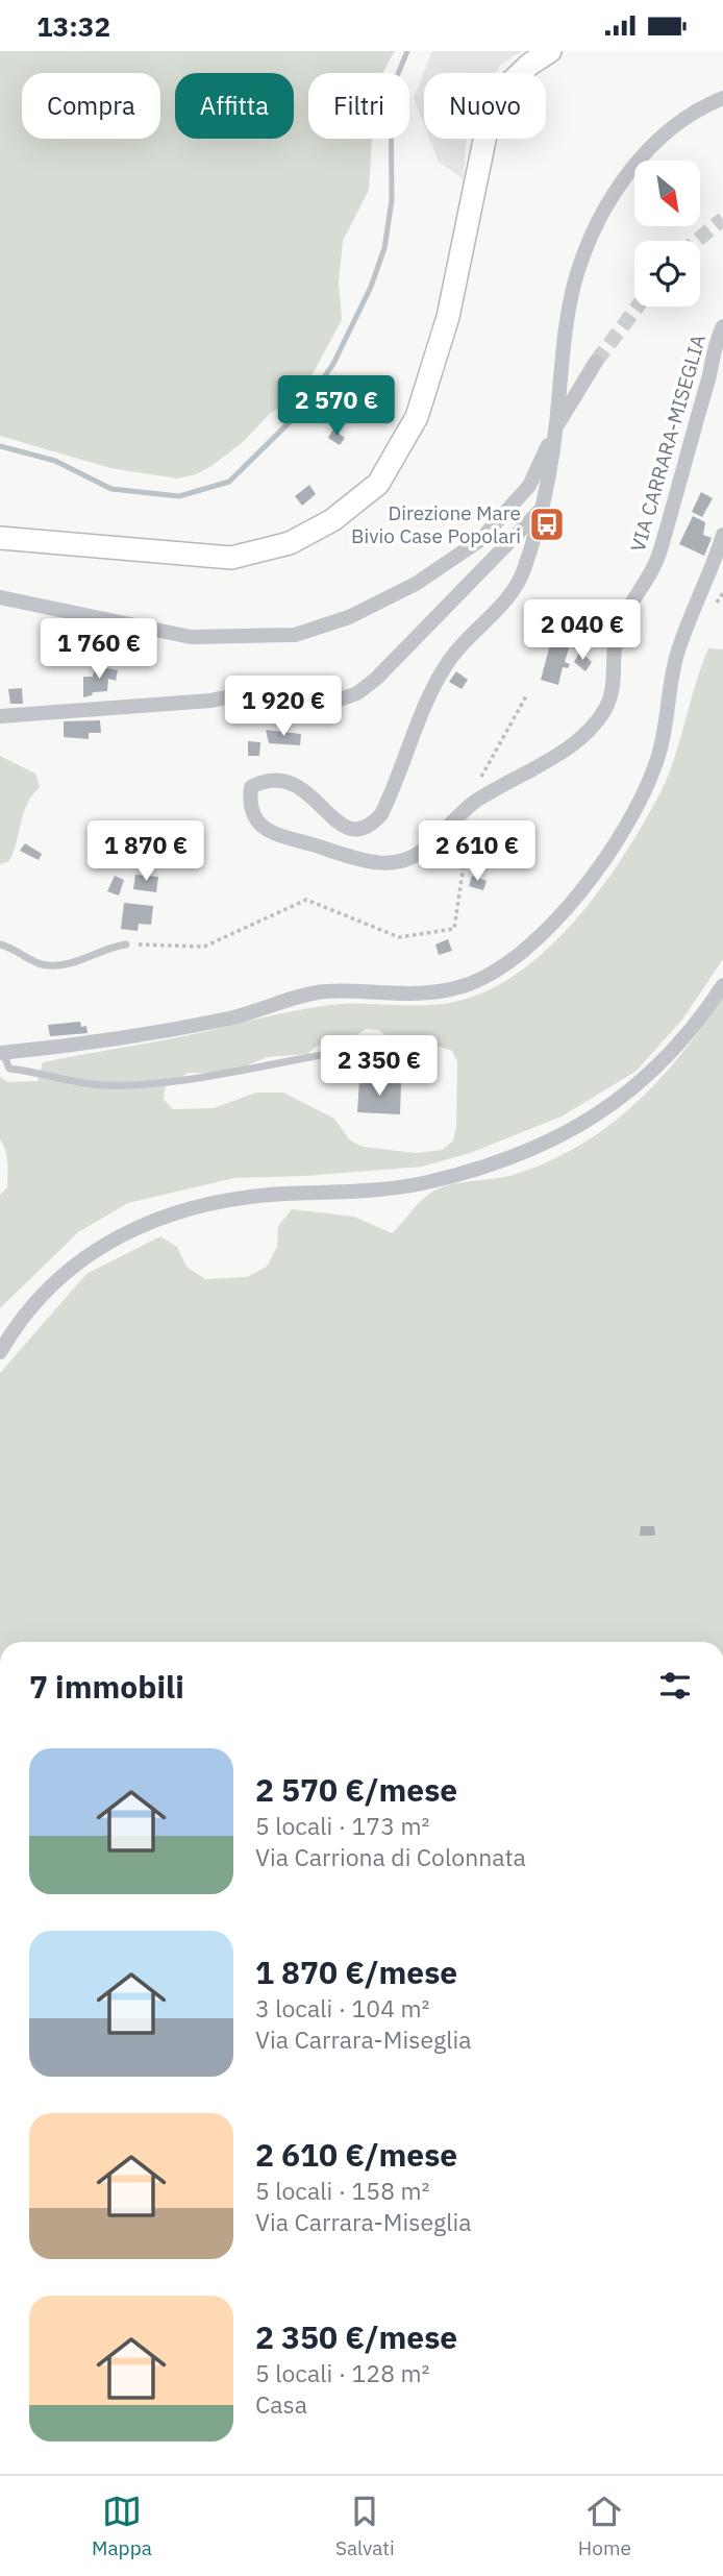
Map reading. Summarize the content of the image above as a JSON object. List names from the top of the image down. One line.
{"streets":{"street":["VIA CARRARA-MISEGLIA"]},"places":{"bus stop":["Direzione Mare Bivio Case Popolari"]},"north":"bottom right","page":{"status":"13:32","chip":["Compra","Affitta","Filtri","Nuovo"],"price":["2 570 €","2 040 €","1 760 €","1 920 €","1 870 €","2 610 €","2 350 €"],"heading":"7 immobili","list":[{"name":"2 570 €/mese","note":"5 locali · 173 m² · Via Carriona di Colonnata"},{"name":"1 870 €/mese","note":"3 locali · 104 m² · Via Carrara-Miseglia"},{"name":"2 610 €/mese","note":"5 locali · 158 m² · Via Carrara-Miseglia"},{"name":"2 350 €/mese","note":"5 locali · 128 m² · Casa"}],"tabs":["Mappa","Salvati","Home"]}}
